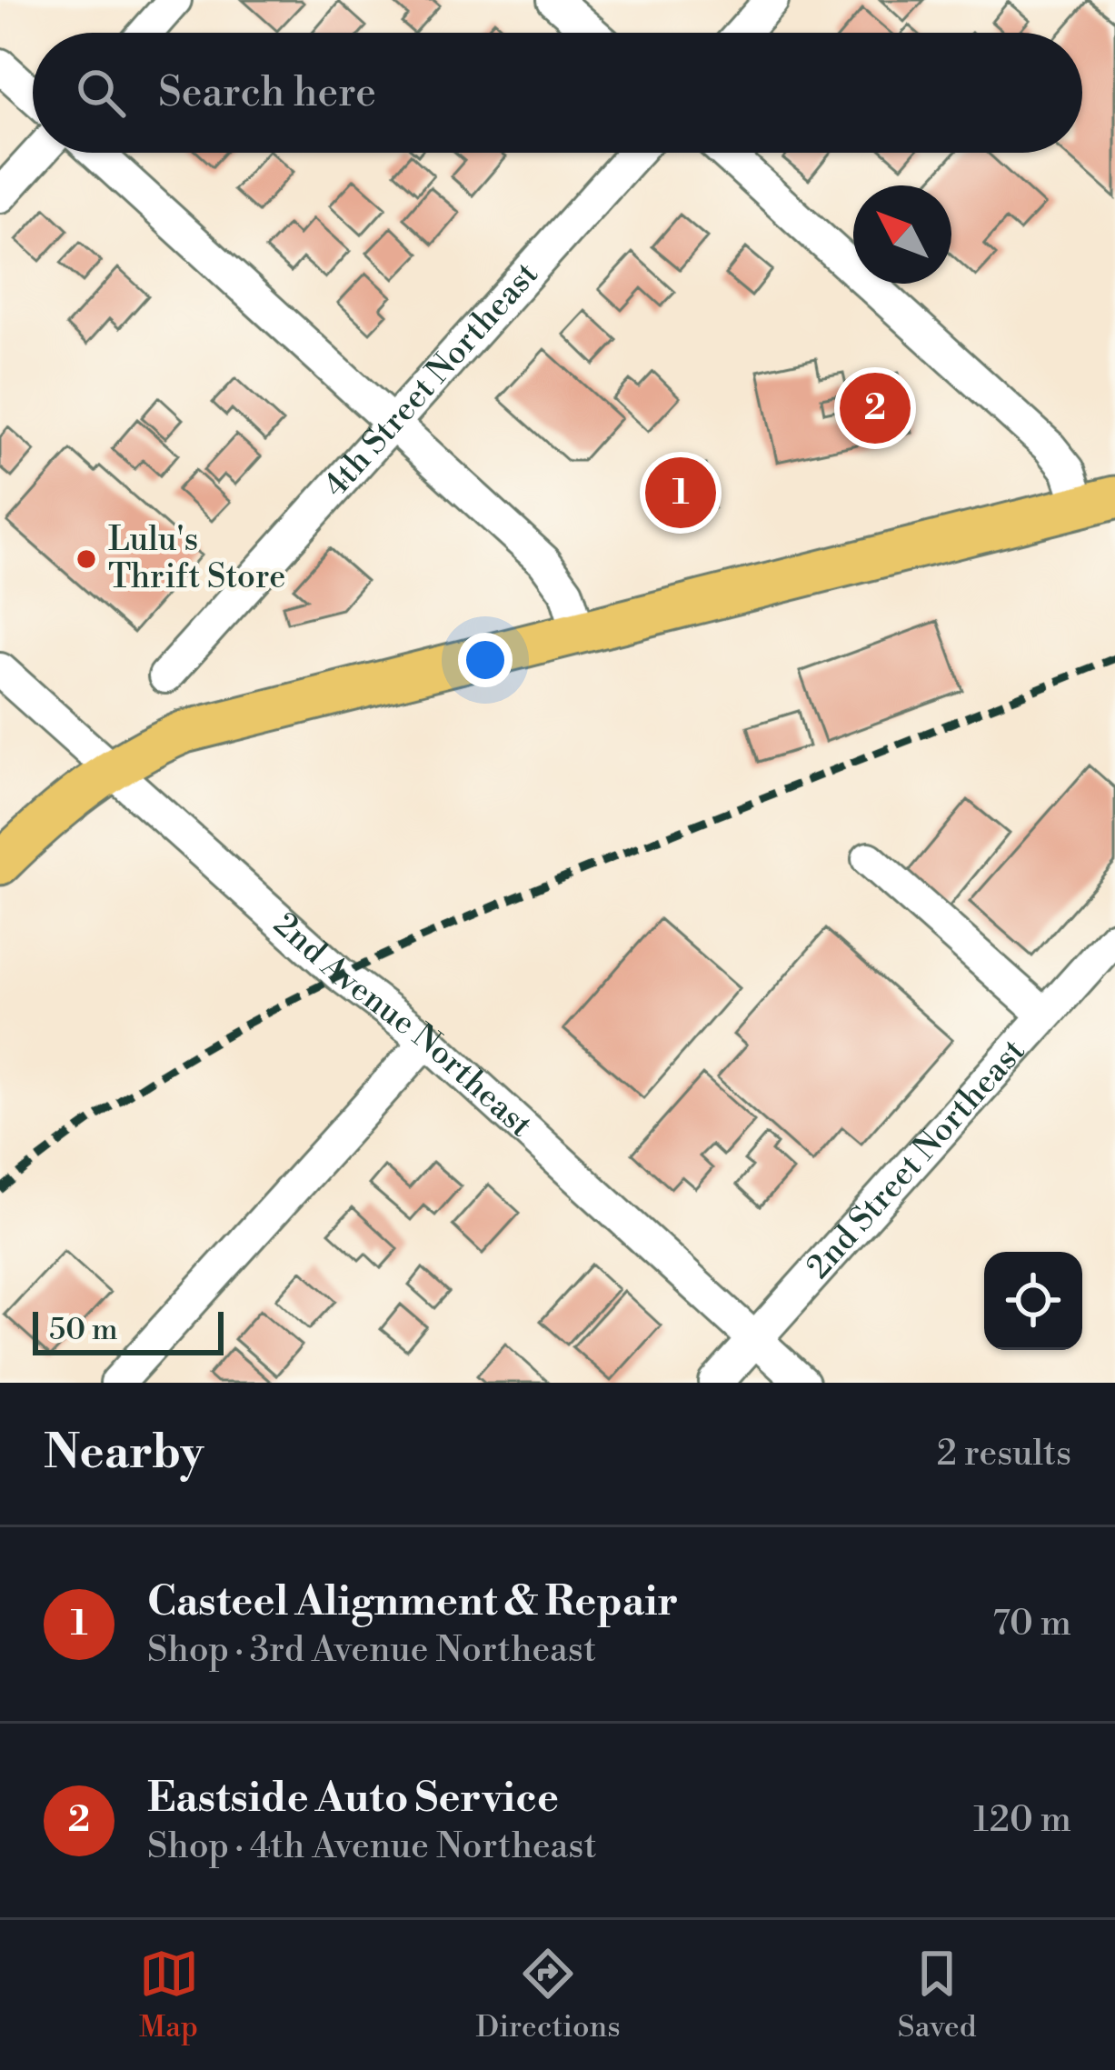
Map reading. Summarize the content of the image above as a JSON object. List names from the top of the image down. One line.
{"streets":{"street":["4th Street Northeast","2nd Avenue Northeast","2nd Street Northeast"]},"crossings":[["2nd Avenue Northeast","2nd Street Northeast"]],"places":["Lulu's Thrift Store"],"scale_bar":"50 m","north":"top left","page":{"search":"Search here","pins":["2","1"],"scale":"50 m","heading":["Nearby","2 results"],"list":[{"mark":"1","name":"Casteel Alignment & Repair","note":"Shop · 3rd Avenue Northeast","value":"70 m"},{"mark":"2","name":"Eastside Auto Service","note":"Shop · 4th Avenue Northeast","value":"120 m"}],"nav":["Map","Directions","Saved"]}}
